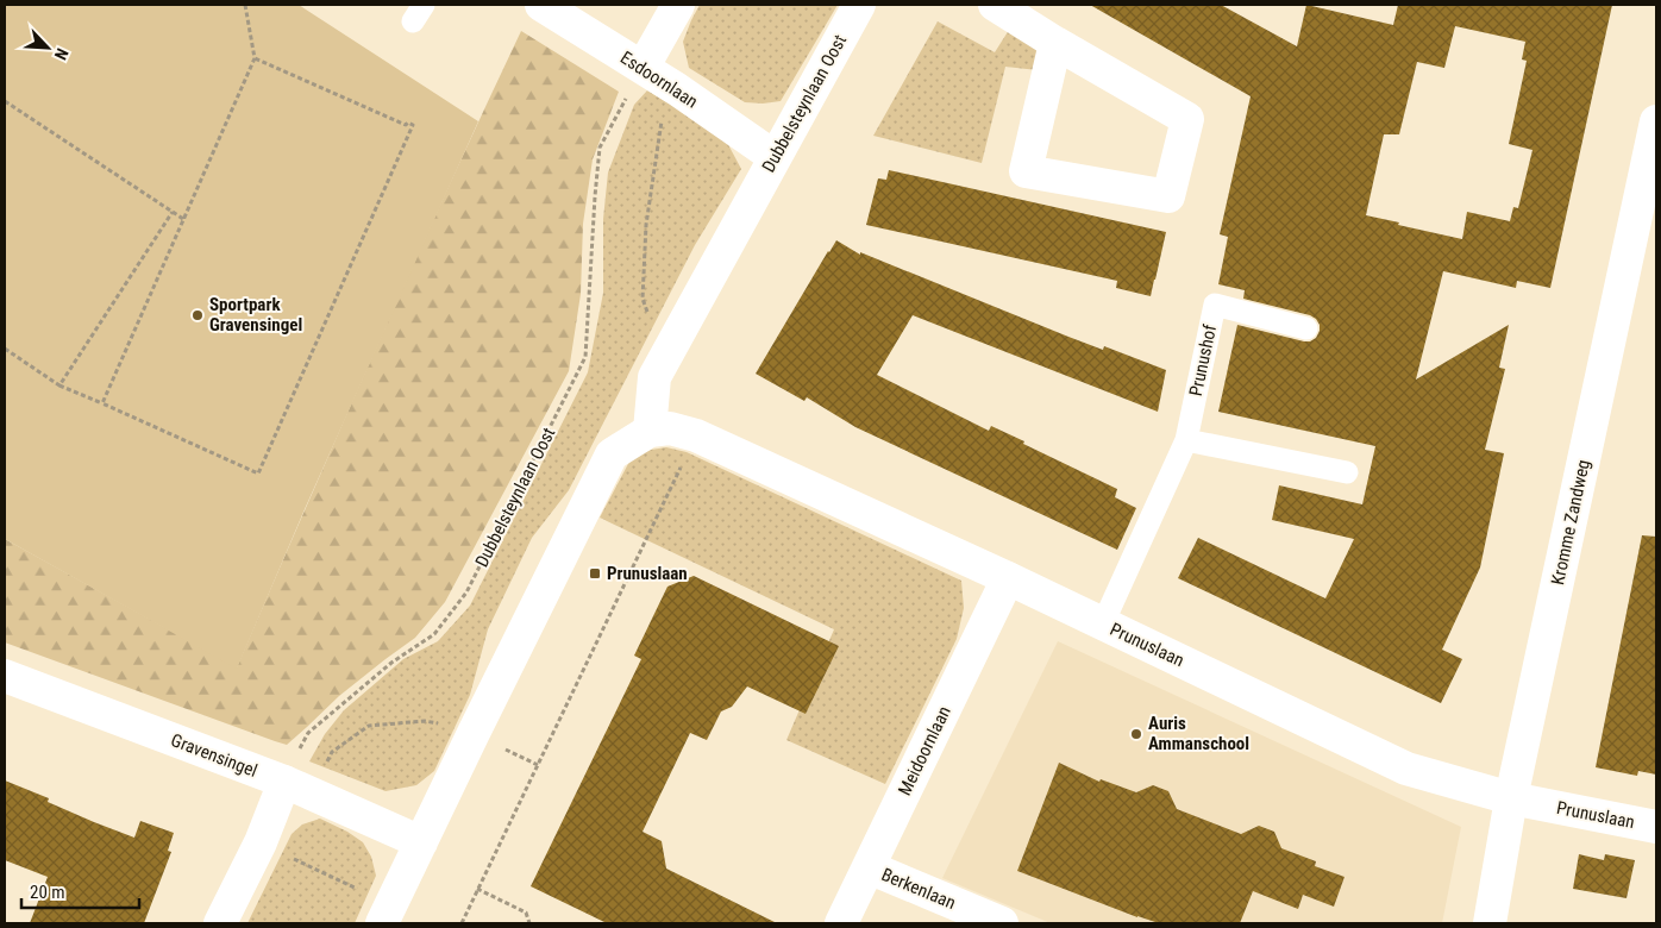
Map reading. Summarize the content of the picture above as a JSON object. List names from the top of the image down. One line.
{"streets":{"street":["Esdoornlaan","Dubbelsteynlaan Oost","Kromme Zandweg","Prunuslaan","Meidoornlaan","Gravensingel","Berkenlaan"],"lane":["Prunushof"]},"crossings":[["Esdoornlaan","Dubbelsteynlaan Oost"],["Dubbelsteynlaan Oost","Prunuslaan"],["Dubbelsteynlaan Oost","Gravensingel"],["Prunushof","Prunuslaan"],["Kromme Zandweg","Prunuslaan"],["Prunuslaan","Meidoornlaan"],["Meidoornlaan","Berkenlaan"]],"places":{"other":["Sportpark Gravensingel","Auris Ammanschool"],"transit":["Prunuslaan"]},"scale_bar":"20 m","north":"bottom right"}
